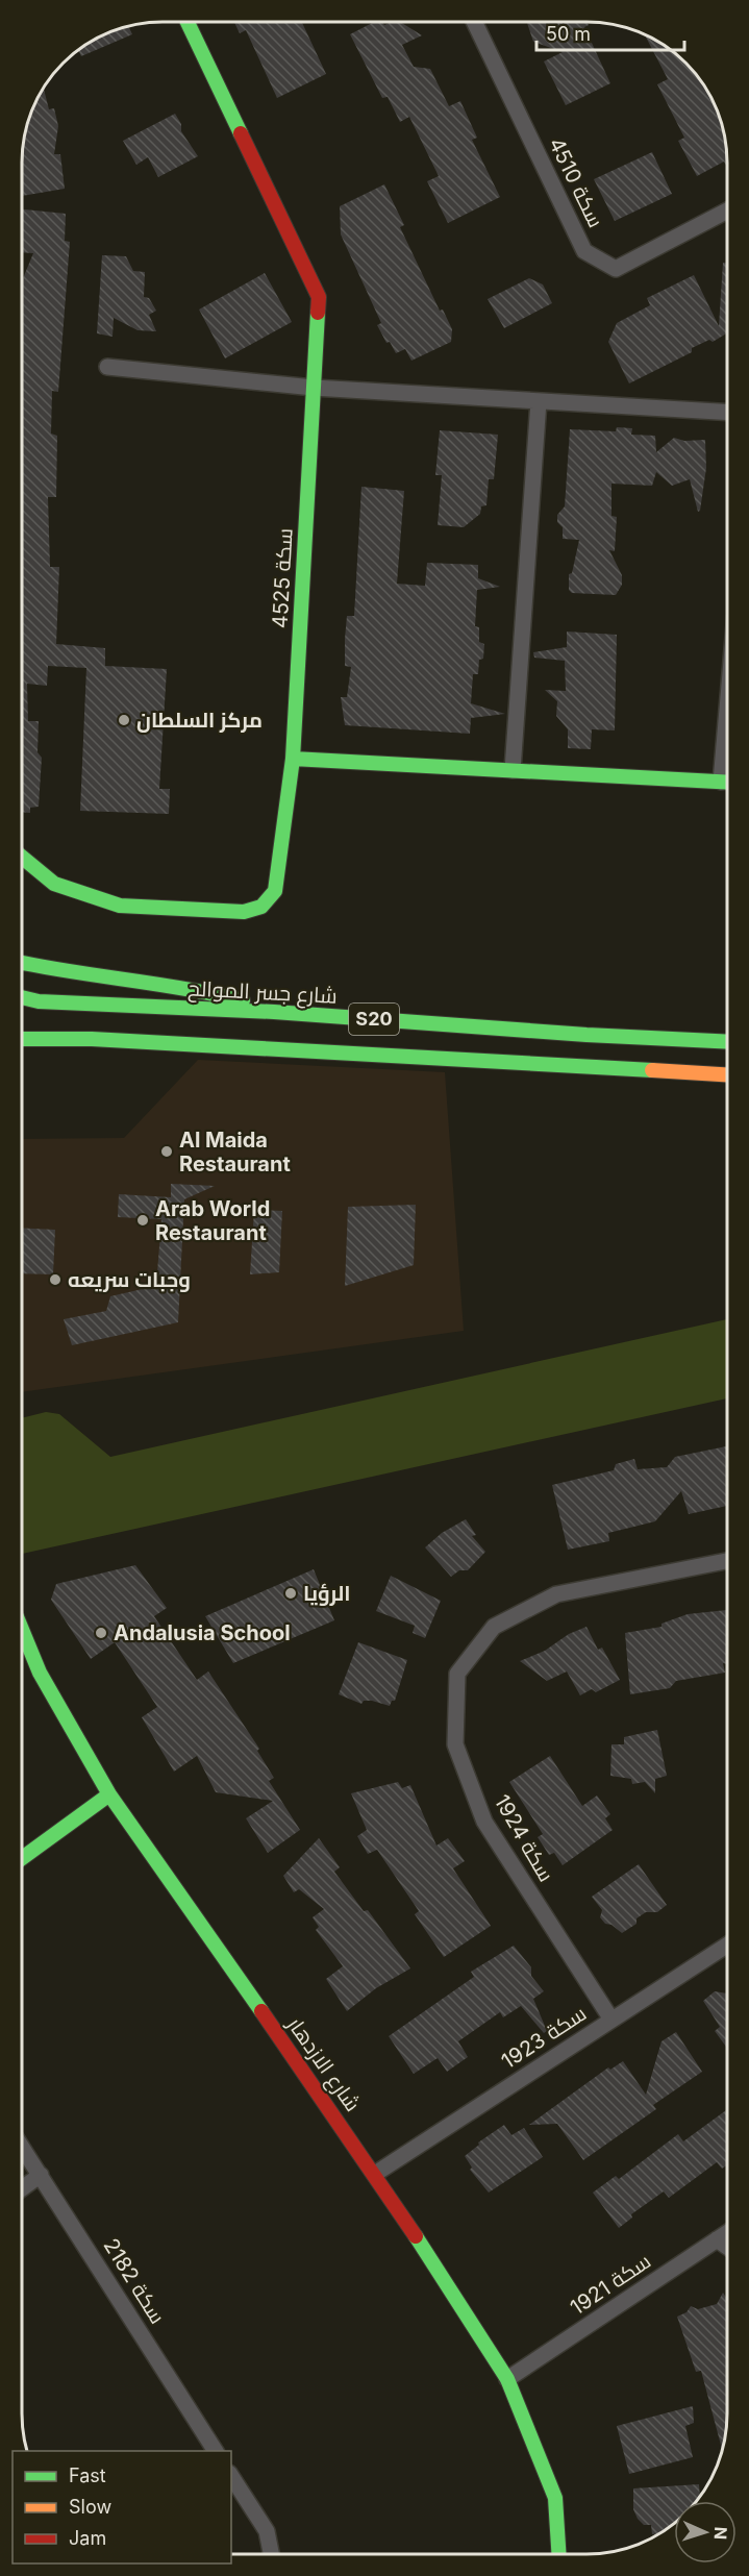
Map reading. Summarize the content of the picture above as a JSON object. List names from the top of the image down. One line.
{"streets":{"street":["سكة 4510","سكة 4525","شارع جسر الموالح","S20","سكة 1924","سكة 1923","شارع الازدهار","سكة 2182","سكة 1921"]},"crossings":[["سكة 1924","سكة 1923"],["سكة 1923","شارع الازدهار"],["شارع الازدهار","سكة 1921"]],"places":["مركز السلطان","Al Maida Restaurant","Arab World Restaurant","وجبات سريعه","الرؤيا","Andalusia School"],"legend":["Fast","Slow","Jam"],"scale_bar":"50 m","north":"right"}
